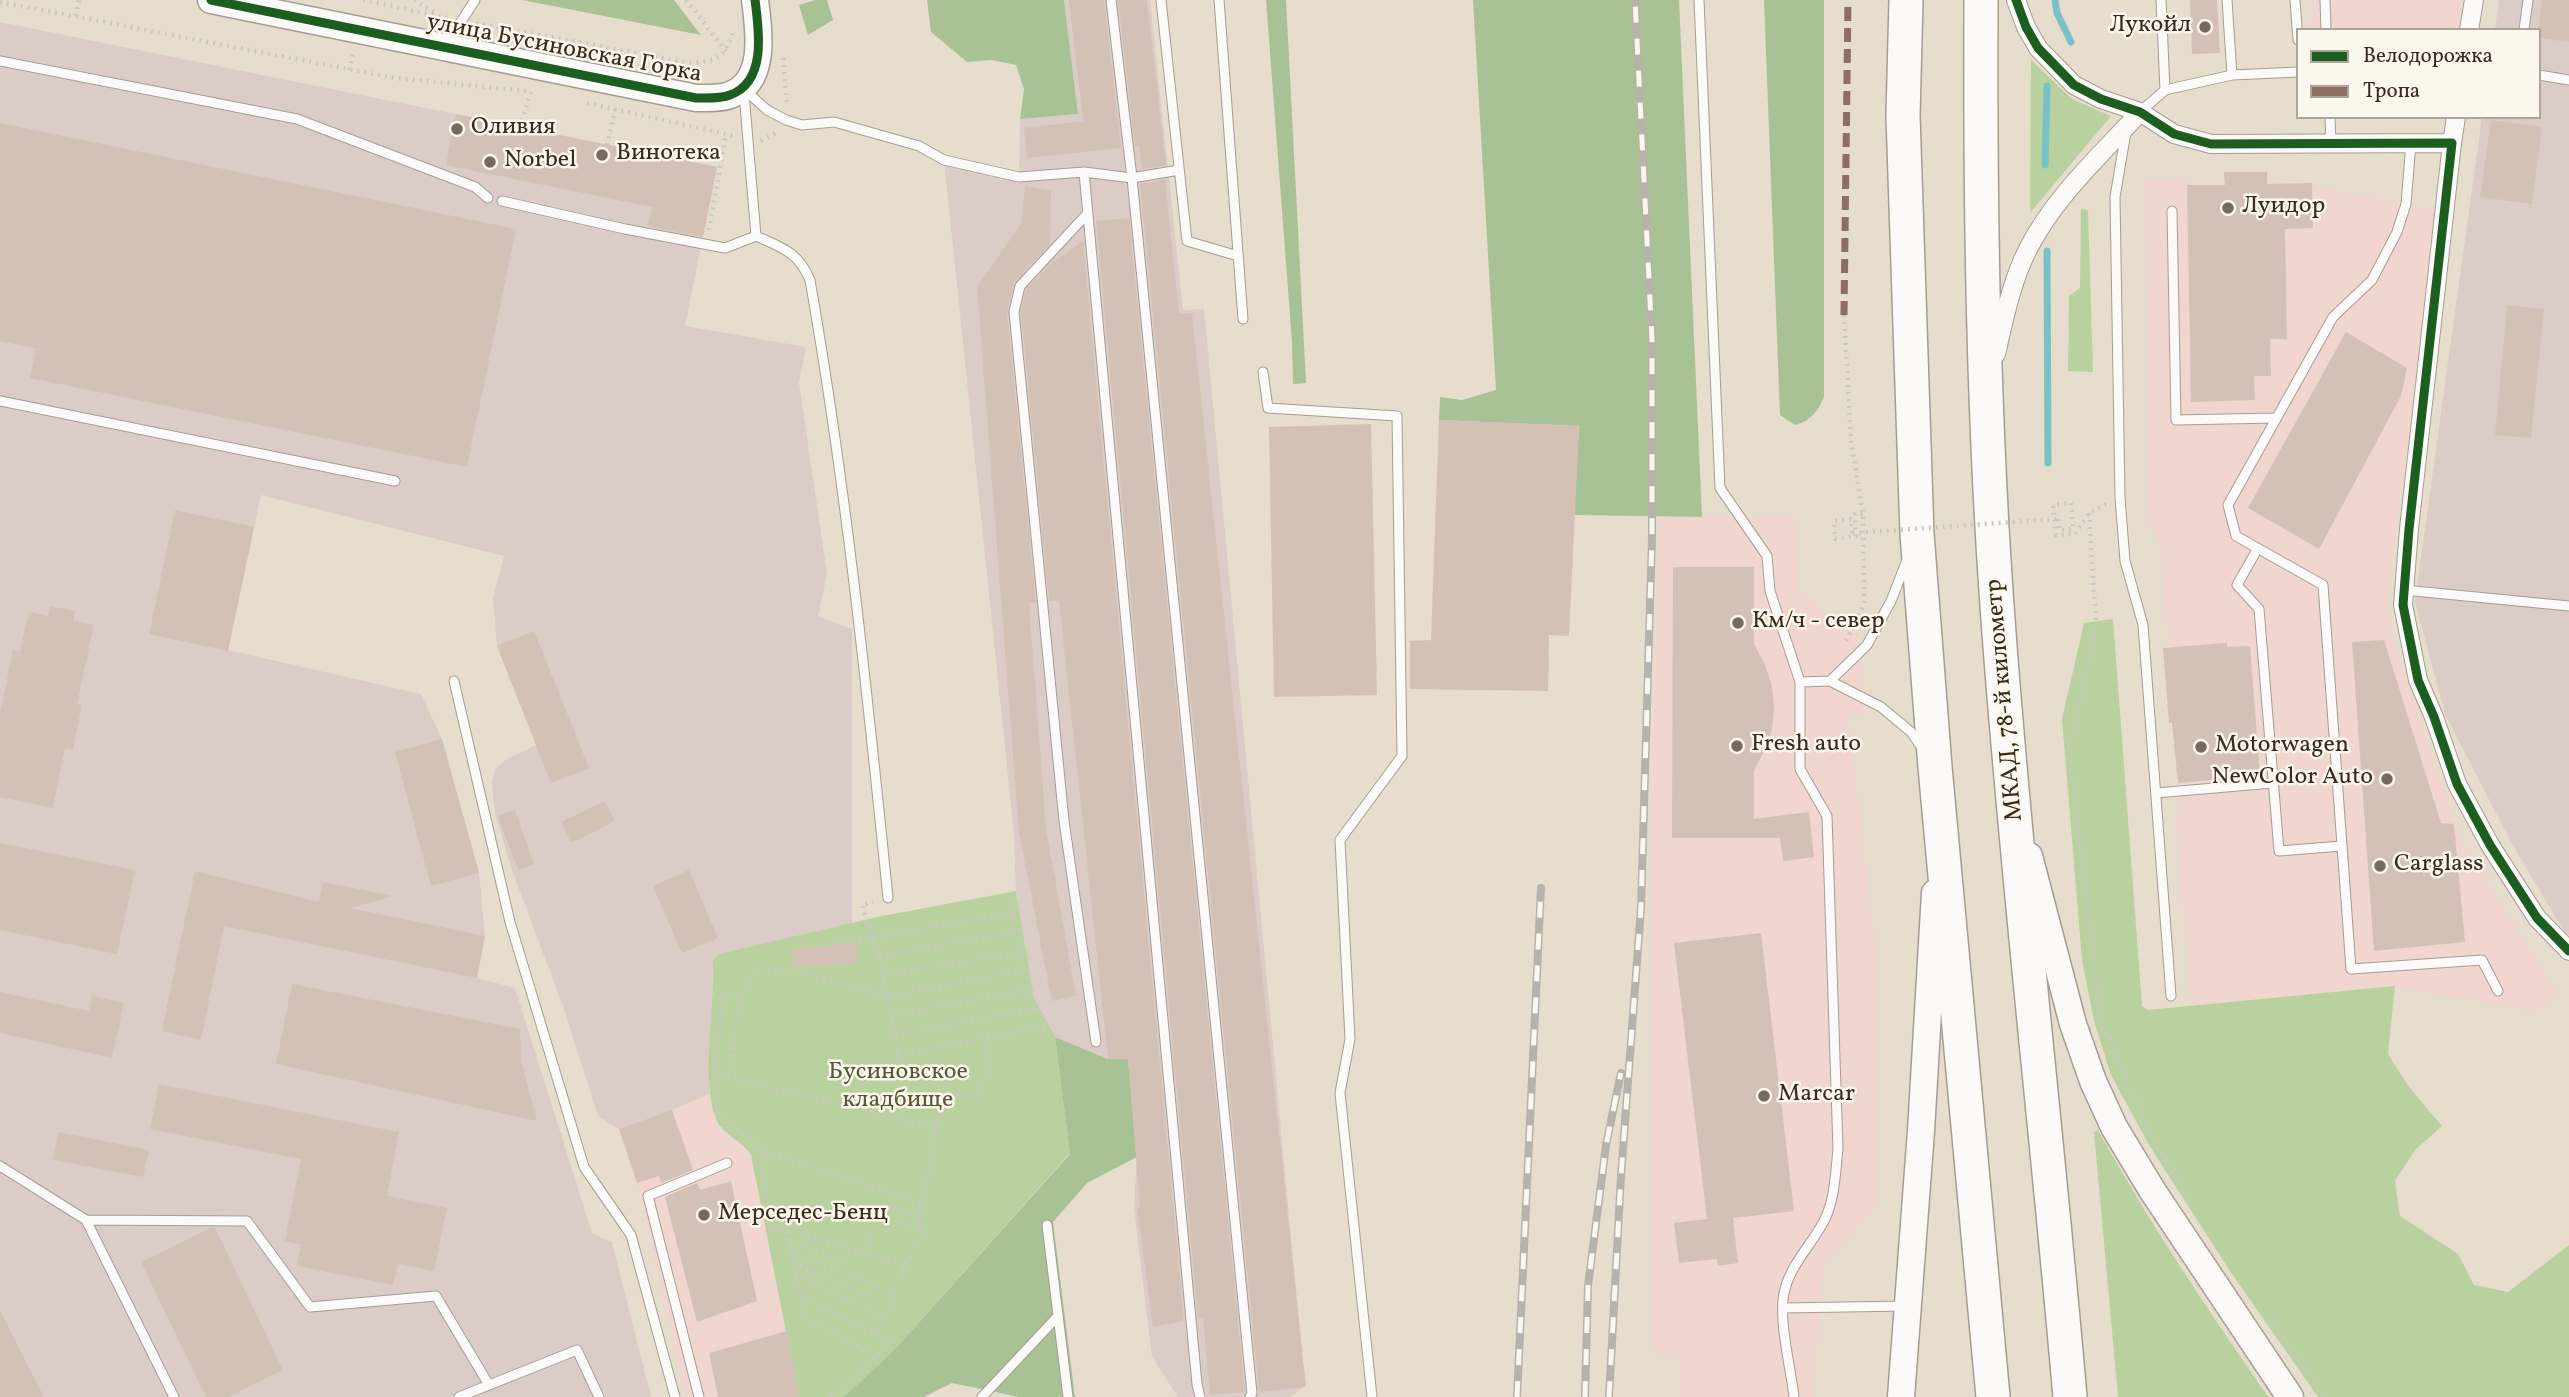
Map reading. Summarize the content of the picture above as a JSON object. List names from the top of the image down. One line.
{"streets":{"highway":["МКАД, 78-й километр"],"main road":["улица Бусиновская Горка"]},"parks":["Бусиновское кладбище"],"places":["Лукойл","Оливия","Винотека","Norbel","Луидор","Км/ч - север","Fresh auto","Motorwagen","NewColor Auto","Carglass","Marcar","Мерседес-Бенц"],"legend":["Велодорожка","Тропа"]}
